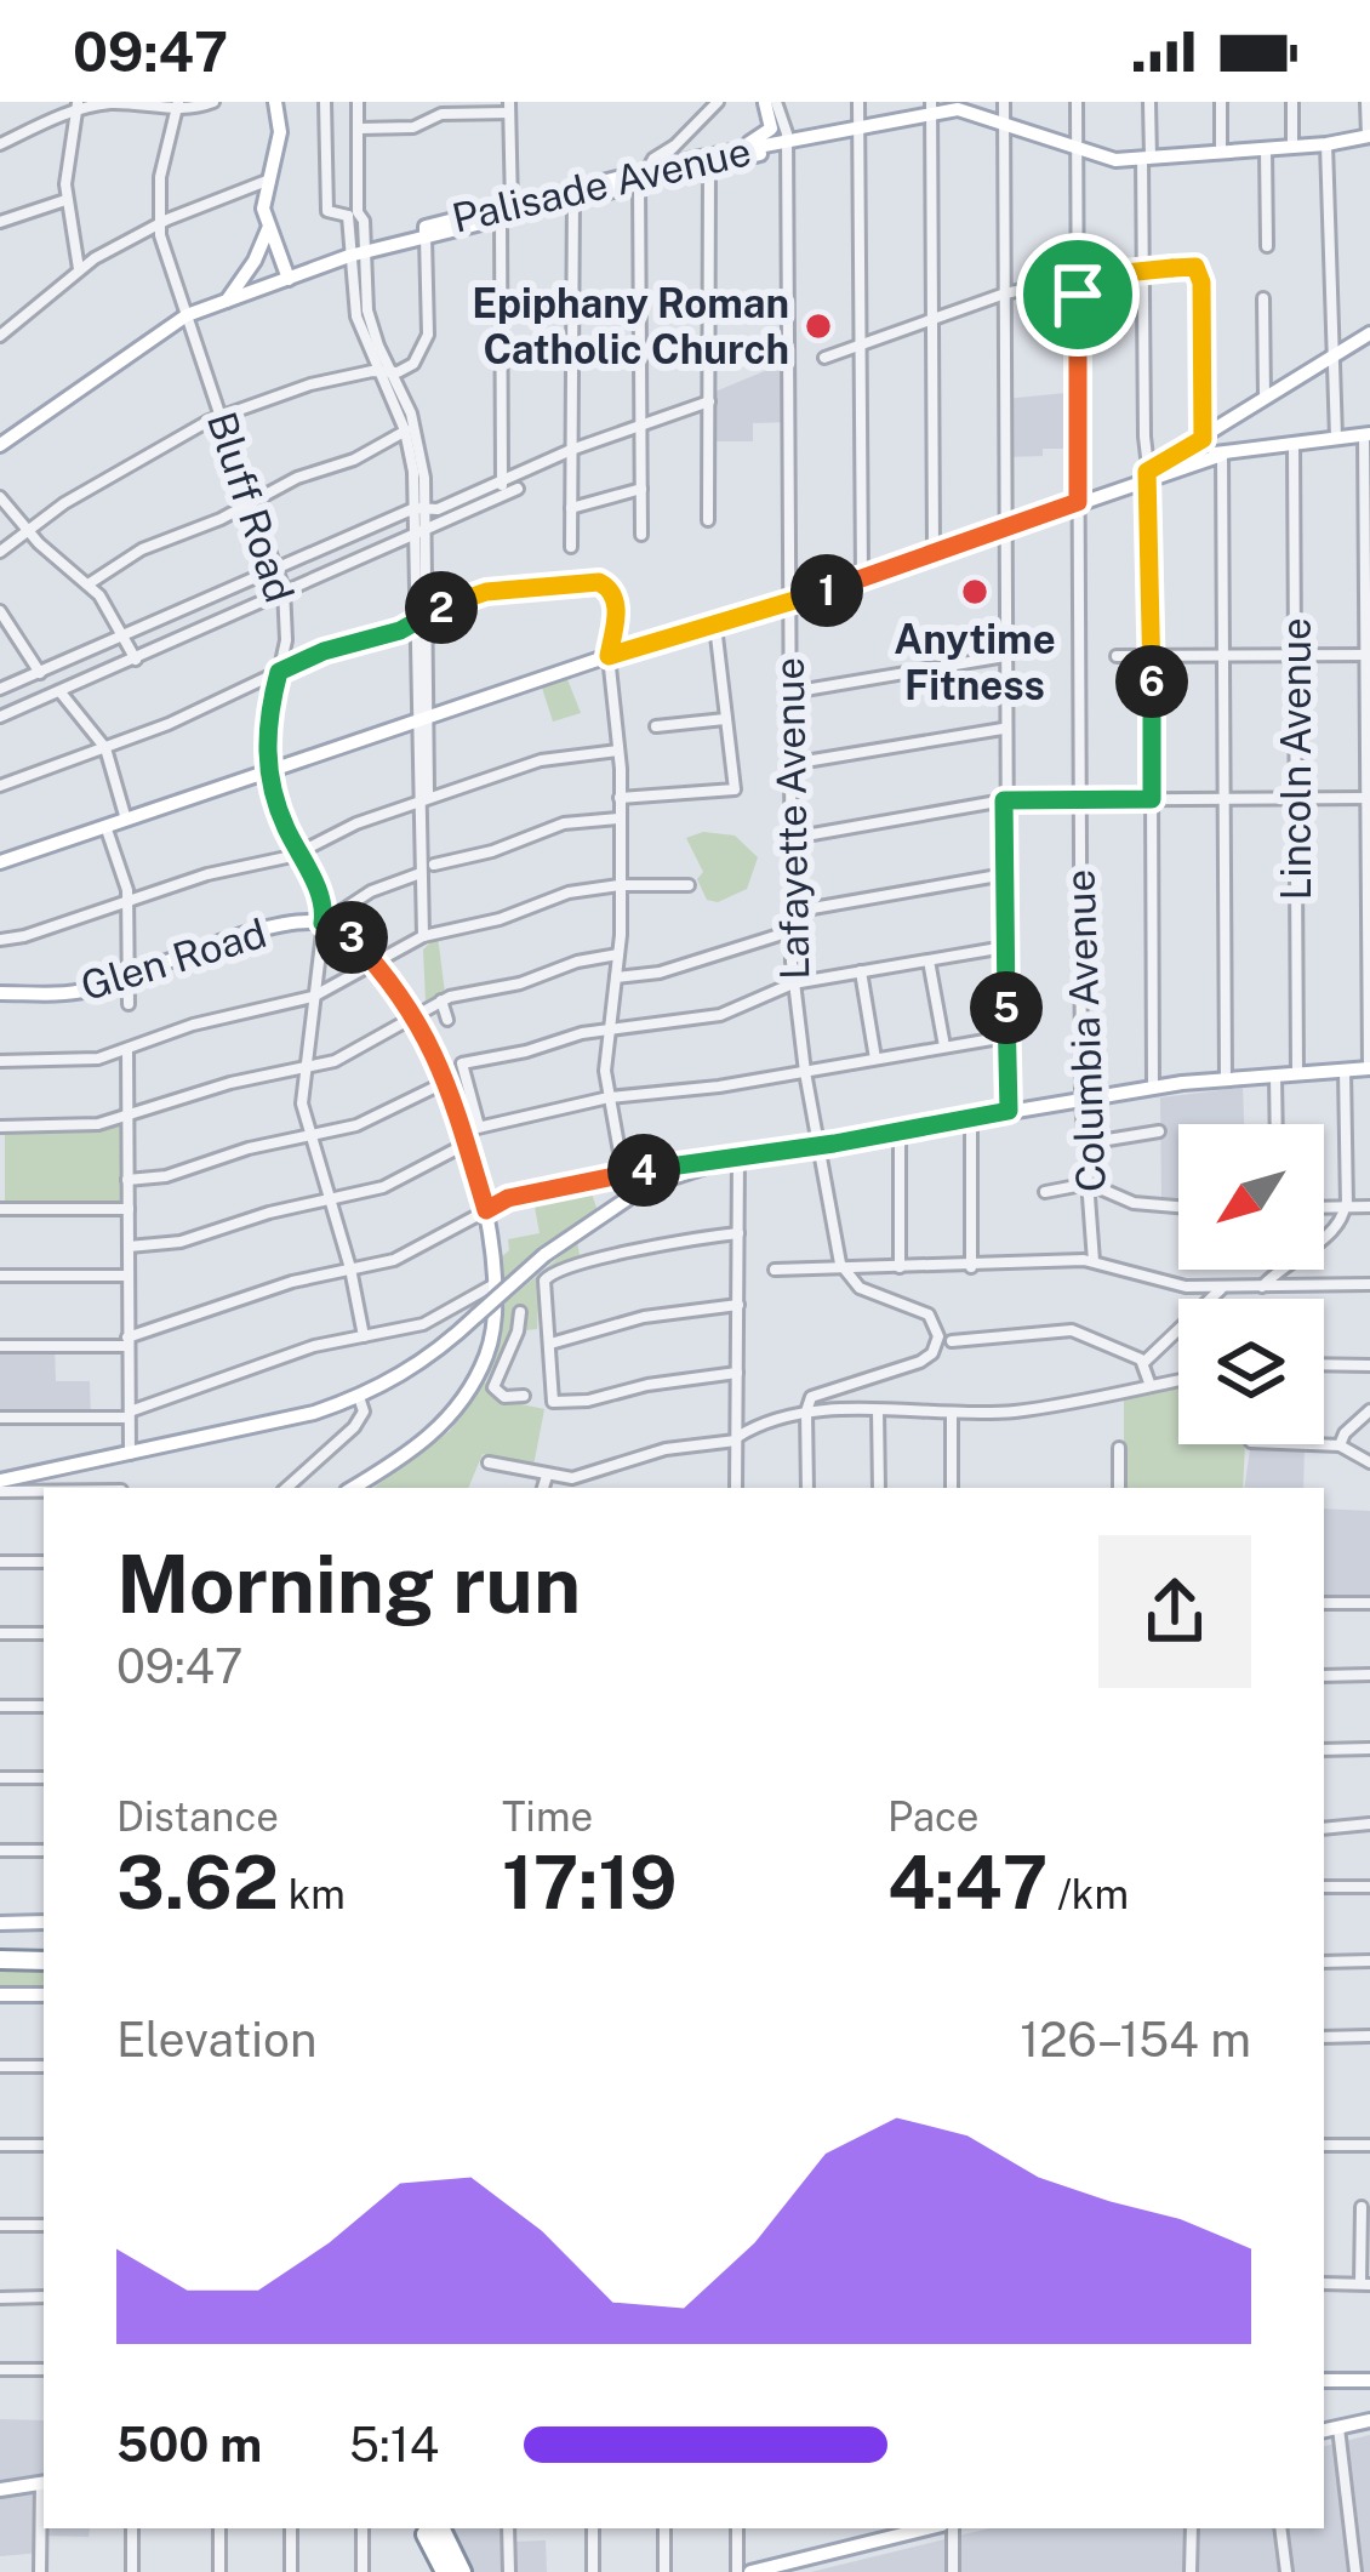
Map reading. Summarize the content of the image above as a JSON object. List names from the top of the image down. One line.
{"streets":{"main road":["Palisade Avenue","Glen Road"],"street":["Bluff Road","Lincoln Avenue","Lafayette Avenue","Columbia Avenue"]},"crossings":[["Palisade Avenue","Bluff Road"],["Palisade Avenue","Lafayette Avenue"],["Palisade Avenue","Columbia Avenue"],["Bluff Road","Glen Road"]],"places":["Epiphany Roman Catholic Church","Anytime Fitness"],"north":"bottom left","page":{"status":"09:47","pins":["1","2","6","3","5","4"],"heading":["Morning run","09:47"],"stats":[["Distance","3.62 km"],["Time","17:19"],["Pace","4:47 /km"]],"chart":["Elevation","126–154 m"],"list":[{"name":"500 m","note":"5:14"}]}}
